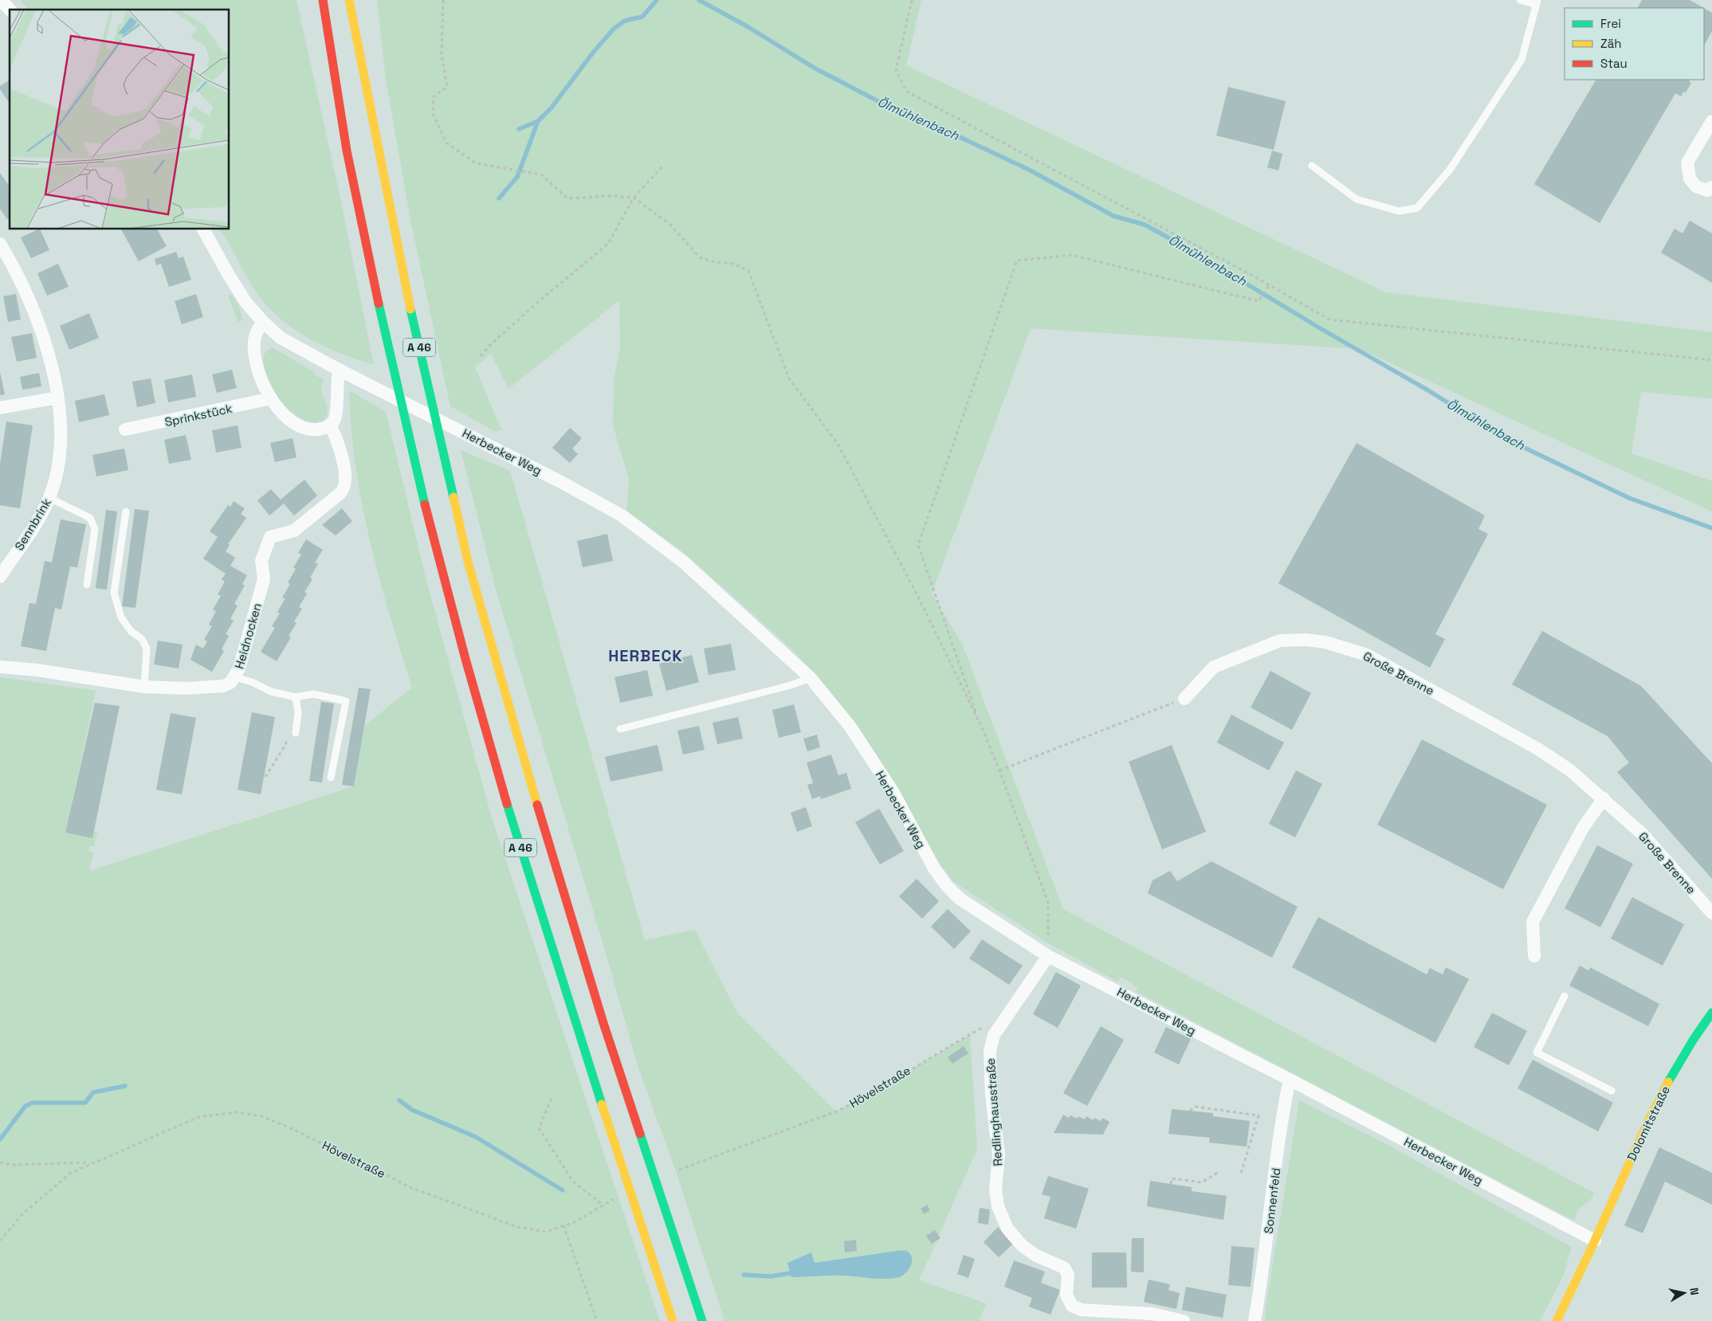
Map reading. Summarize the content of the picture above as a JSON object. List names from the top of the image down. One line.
{"streets":{"main road":["A 46","Dolomitstraße"],"street":["Sprinkstück","Herbecker Weg","Sennbrink","Heidnocken","Große Brenne","Redlinghausstraße","Sonnenfeld"],"path":["Hövelstraße"]},"crossings":[["Herbecker Weg","Redlinghausstraße"],["Herbecker Weg","Dolomitstraße"],["Herbecker Weg","Sonnenfeld"]],"districts":["HERBECK"],"water":["Ölmühlenbach"],"legend":["Frei","Zäh","Stau"],"north":"right"}
